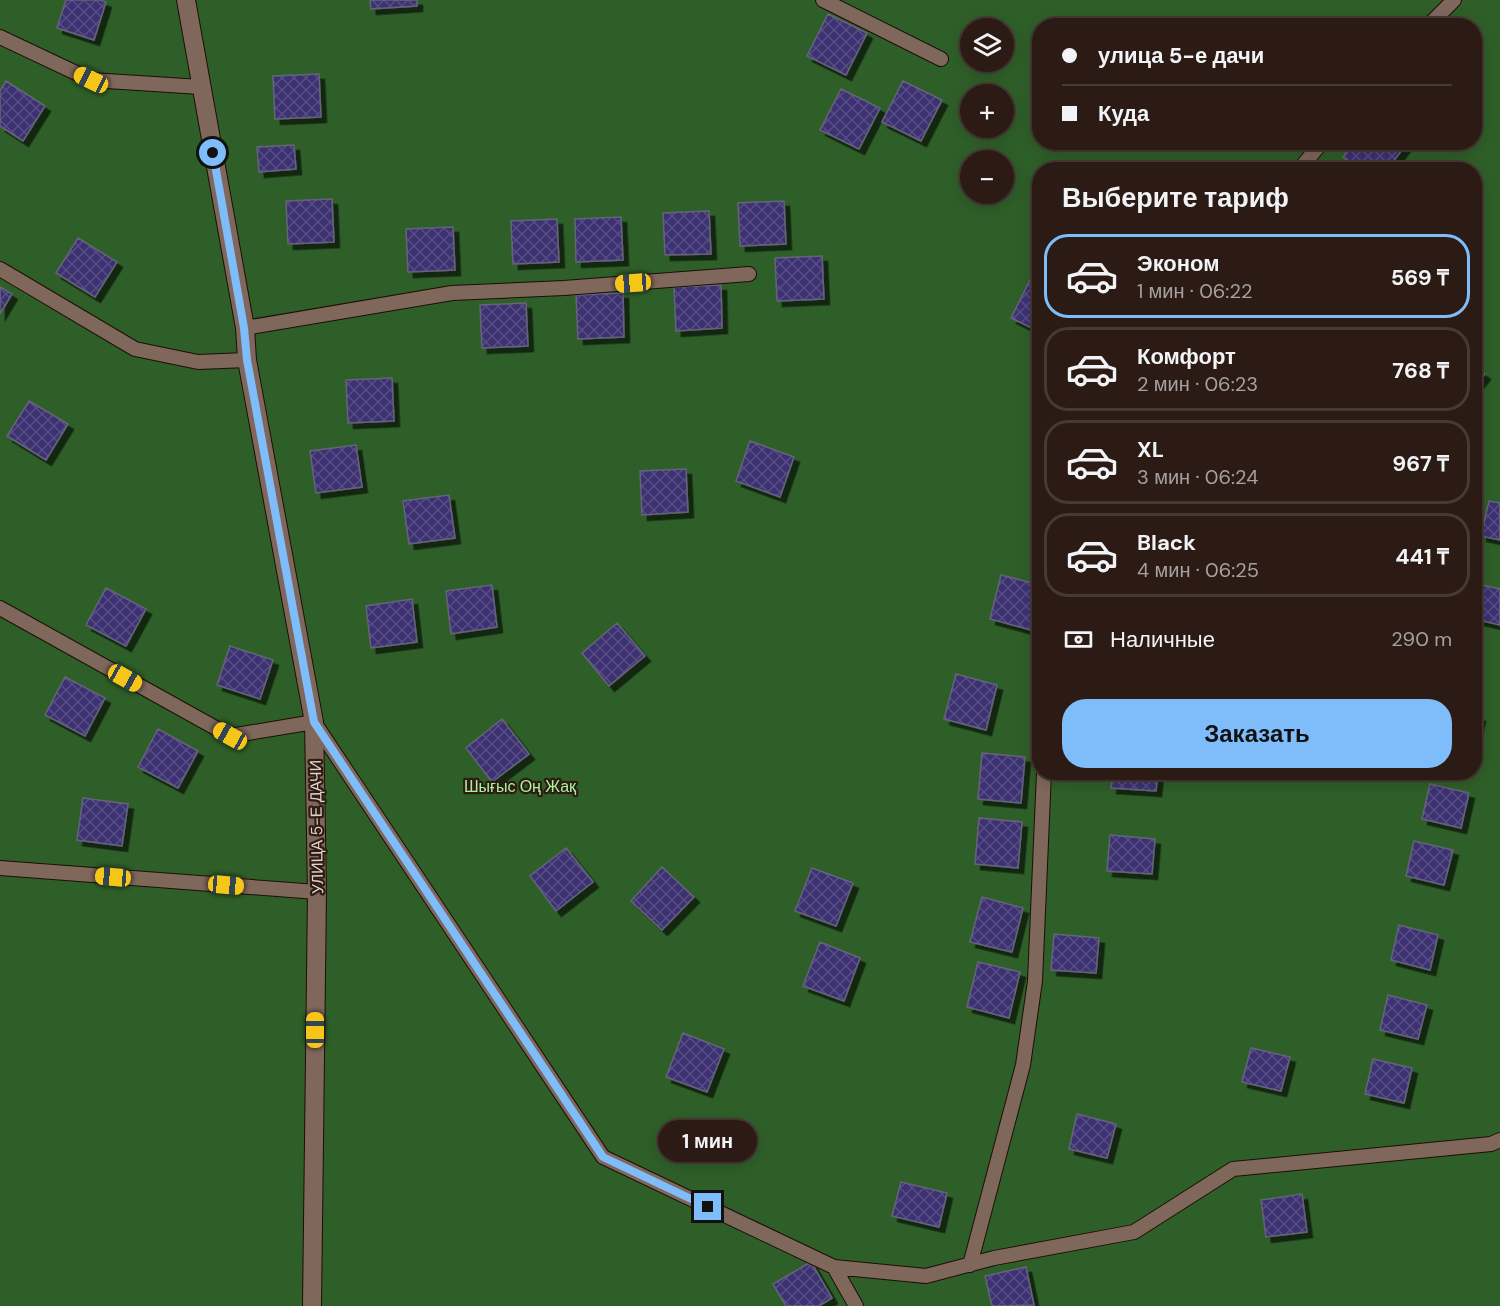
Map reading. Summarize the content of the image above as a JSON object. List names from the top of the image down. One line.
{"streets":{"street":["УЛИЦА 5-Е ДАЧИ"]},"parks":["Шығыс Оң Жақ"],"page":{"map_buttons":["+","−"],"banner":["улица 5-е дачи","Куда"],"heading":"Выберите тариф","list":[{"name":"Эконом","note":"1 мин · 06:22","value":"569 ₸"},{"name":"Комфорт","note":"2 мин · 06:23","value":"768 ₸"},{"name":"XL","note":"3 мин · 06:24","value":"967 ₸"},{"name":"Black","note":"4 мин · 06:25","value":"441 ₸"}],"pay":["Наличные","290 m"],"buttons":"Заказать","bubble":"1 мин"}}
